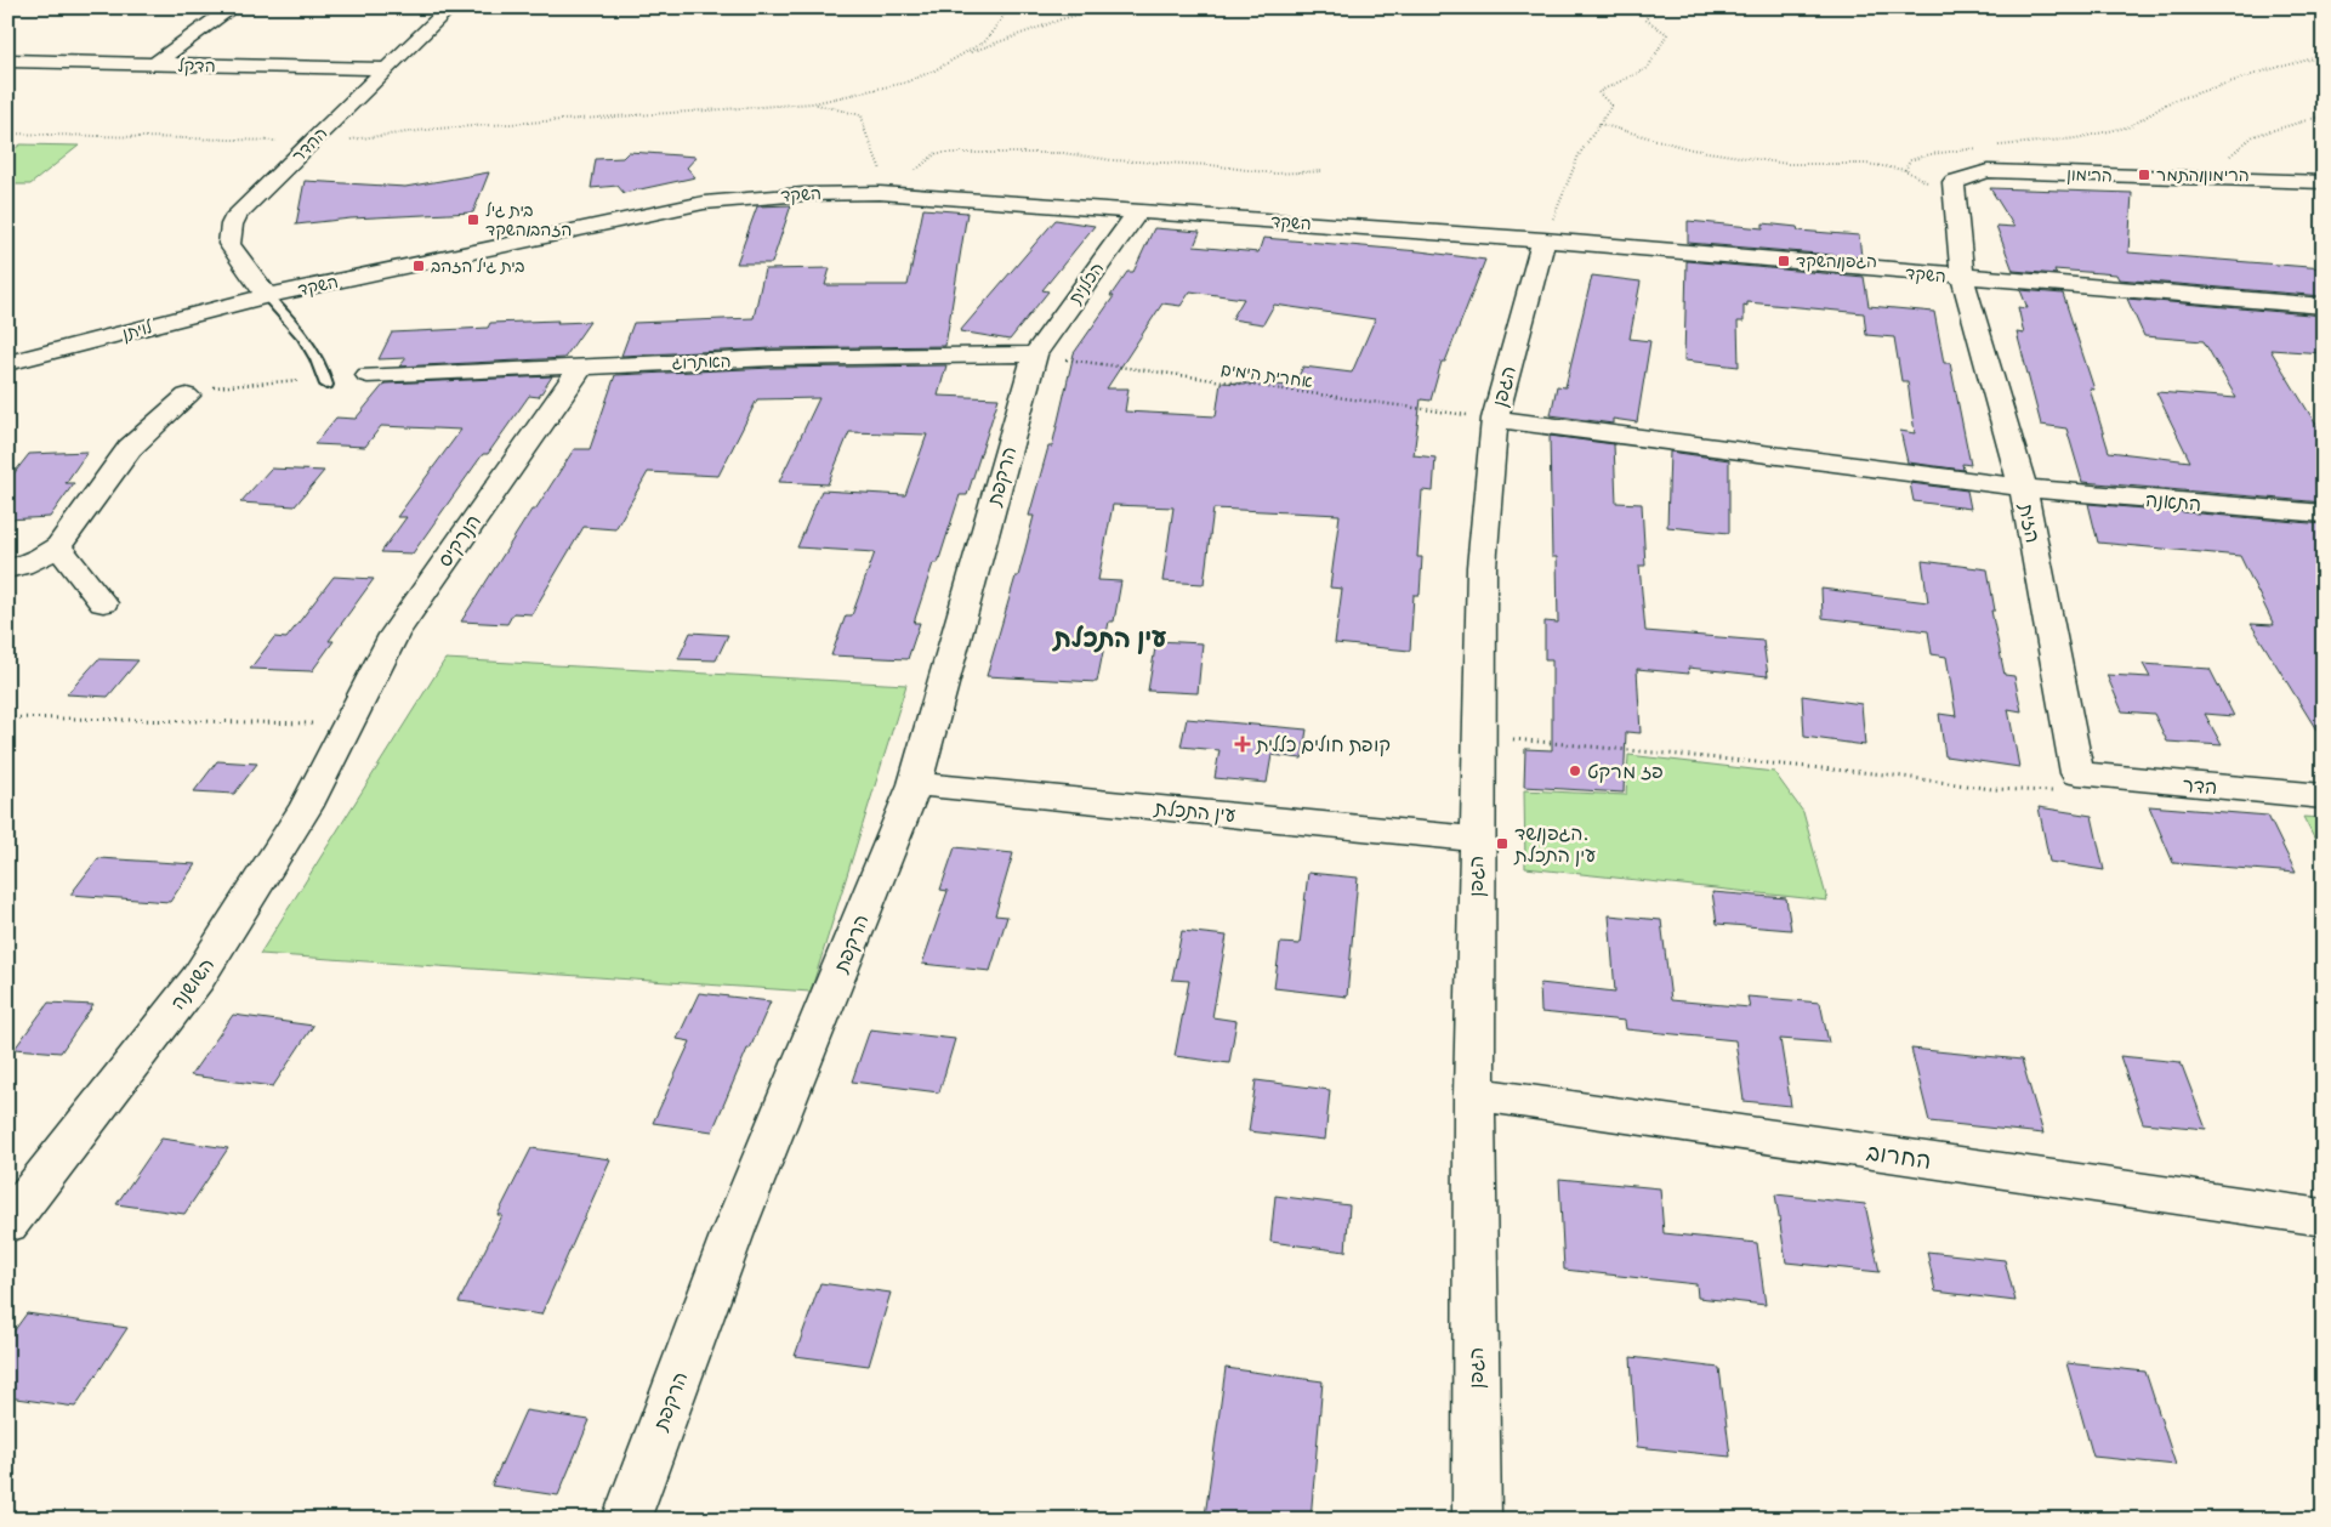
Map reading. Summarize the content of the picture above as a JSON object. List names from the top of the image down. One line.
{"streets":{"street":["הדקל","ההדר","הרימון","השקד","הכלנית","לויתן","האתרוג","הגפן","הרקפת","התאנה","הזית","הנרקיס","הדר","עין התכלת","השושנה","החרוב"],"path":["אחרית הימים"]},"crossings":[["הדקל","ההדר"],["ההדר","השקד"],["ההדר","לויתן"],["השקד","הכלנית"],["השקד","לויתן"],["השקד","הגפן"],["השקד","הזית"],["הכלנית","האתרוג"],["הכלנית","אחרית הימים"],["הכלנית","הרקפת"],["האתרוג","אחרית הימים"],["האתרוג","הרקפת"],["האתרוג","הנרקיס"],["אחרית הימים","הגפן"],["אחרית הימים","הרקפת"],["אחרית הימים","התאנה"],["הגפן","התאנה"],["הגפן","עין התכלת"],["הגפן","החרוב"],["הרקפת","עין התכלת"],["התאנה","הזית"],["הזית","הדר"],["הנרקיס","השושנה"]],"districts":["עין התכלת"],"places":{"transit":["הרימון/התמר","בית גיל הזהב/השקד","הגפן/השקד","בית גיל הזהב","הגפן/שד. עין התכלת"],"health":["קופת חולים כללית"],"other":["פז מרקט"]}}
